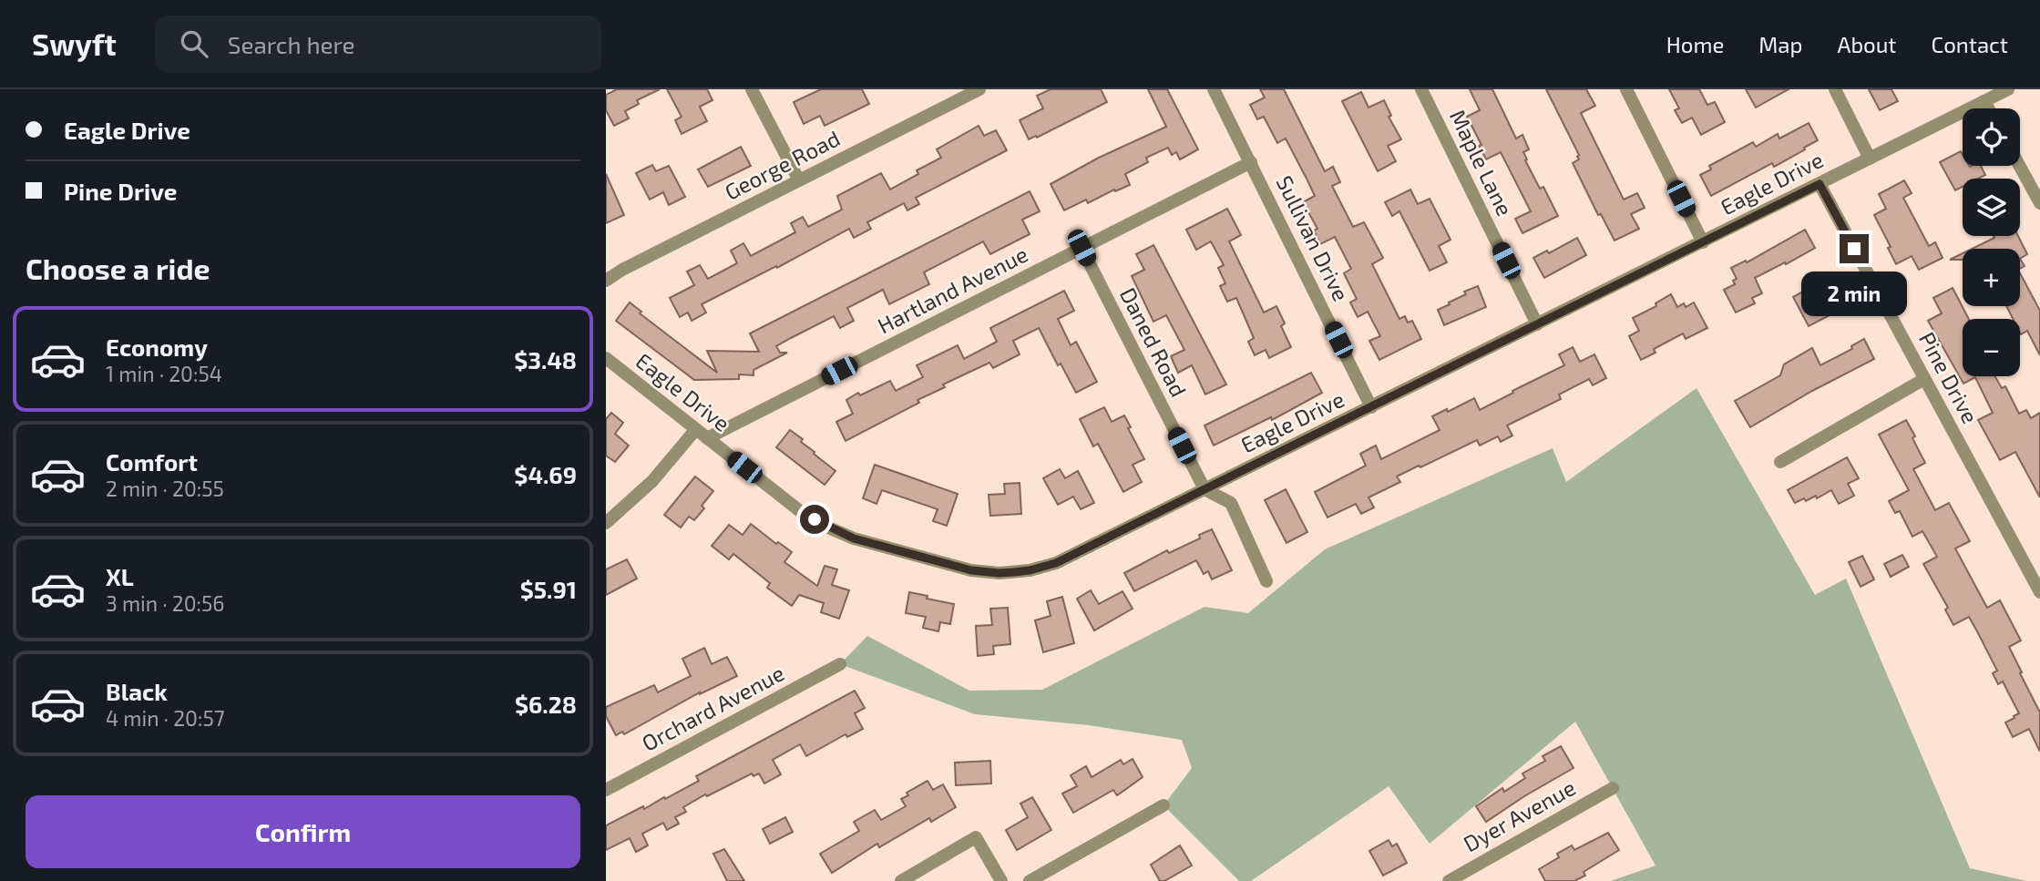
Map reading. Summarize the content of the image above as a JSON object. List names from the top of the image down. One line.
{"streets":{"street":["Maple Lane","George Road","Eagle Drive","Sullivan Drive","Hartland Avenue","Daned Road","Pine Drive","Orchard Avenue","Dyer Avenue"]},"crossings":[["Maple Lane","Eagle Drive"],["Eagle Drive","Sullivan Drive"],["Eagle Drive","Hartland Avenue"],["Eagle Drive","Daned Road"],["Eagle Drive","Pine Drive"],["Sullivan Drive","Hartland Avenue"],["Hartland Avenue","Daned Road"]],"page":{"header":"Swyft","search":"Search here","nav":["Home","Map","About","Contact"],"banner":["Eagle Drive","Pine Drive"],"map_buttons":["+","−"],"heading":"Choose a ride","bubble":"2 min","list":[{"name":"Economy","note":"1 min · 20:54","value":"$3.48"},{"name":"Comfort","note":"2 min · 20:55","value":"$4.69"},{"name":"XL","note":"3 min · 20:56","value":"$5.91"},{"name":"Black","note":"4 min · 20:57","value":"$6.28"}],"buttons":"Confirm"}}
